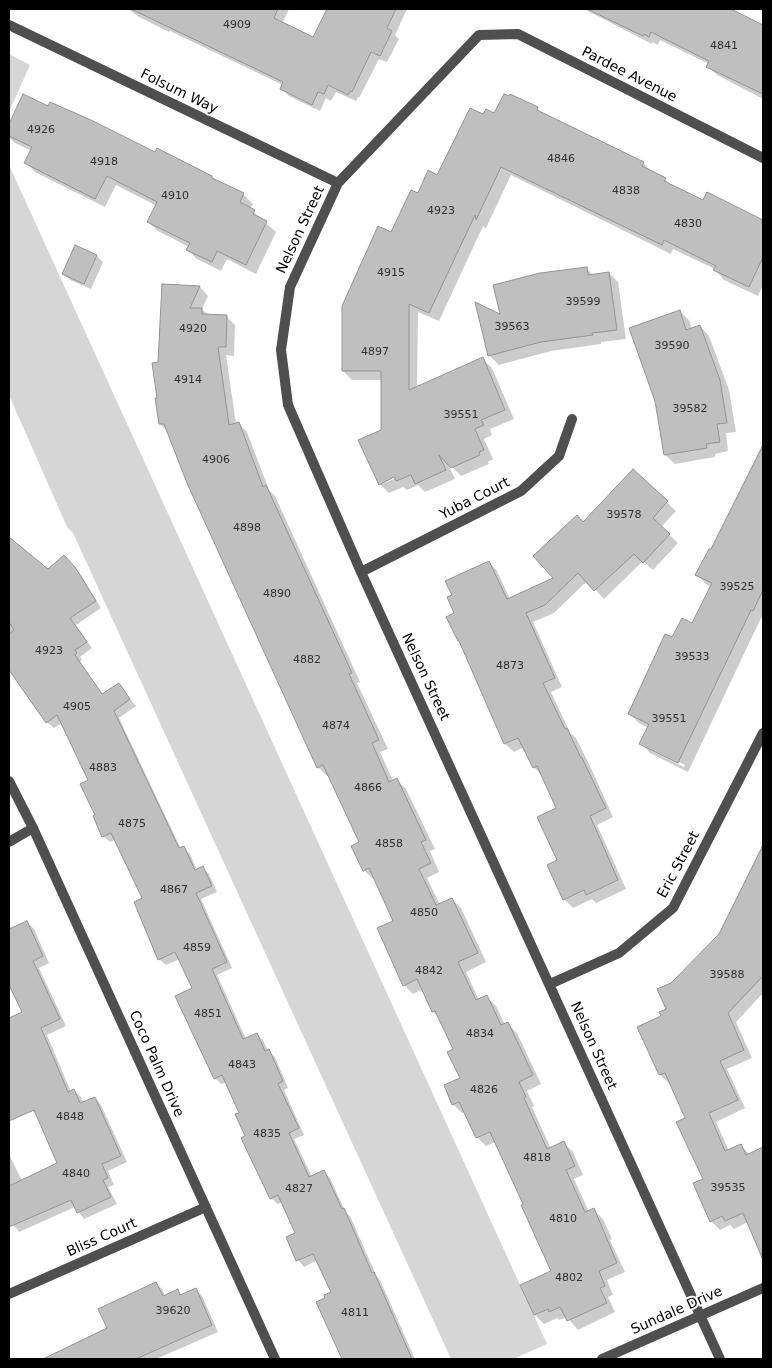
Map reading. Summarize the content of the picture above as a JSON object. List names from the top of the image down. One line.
{"streets":{"street":["Pardee Avenue","Folsum Way","Nelson Street","Yuba Court","Eric Street","Coco Palm Drive","Bliss Court","Sundale Drive"]},"crossings":[["Pardee Avenue","Nelson Street"],["Folsum Way","Nelson Street"],["Nelson Street","Yuba Court"],["Nelson Street","Eric Street"],["Nelson Street","Sundale Drive"],["Coco Palm Drive","Bliss Court"]],"house_numbers":["4909","4841","4926","4846","4918","4838","4910","4923","4830","4915","39599","39563","4920","39590","4897","4914","39582","39551","4906","39578","4898","39525","4890","4923","39533","4882","4873","4905","39551","4874","4883","4866","4875","4858","4867","4850","4859","4842","39588","4851","4834","4843","4826","4848","4835","4818","4840","39535","4827","4810","4802","39620","4811"]}
